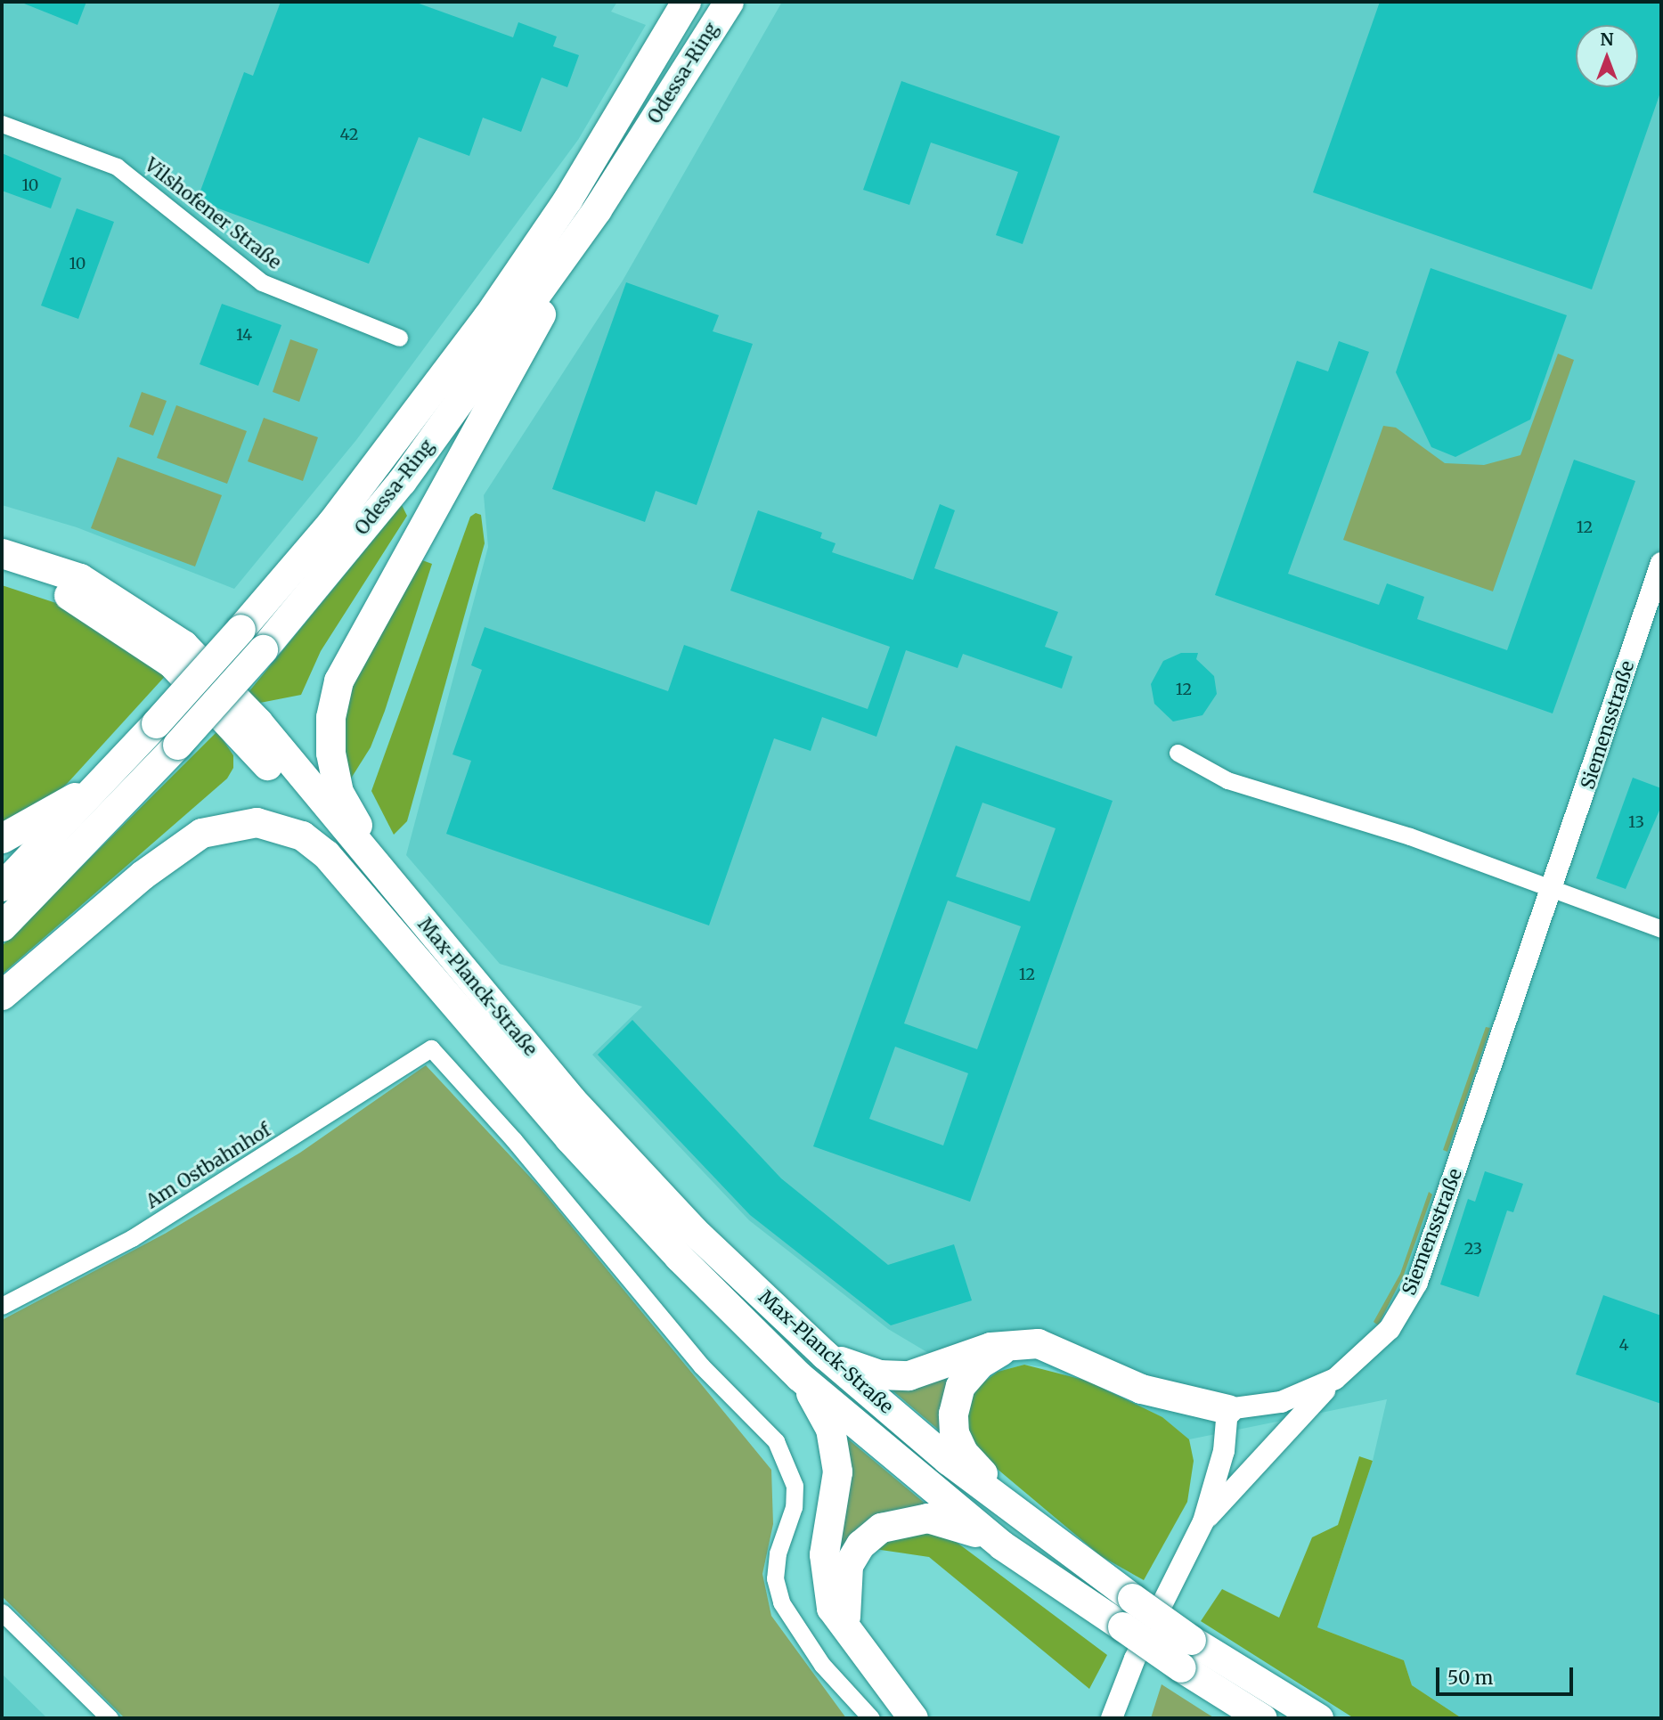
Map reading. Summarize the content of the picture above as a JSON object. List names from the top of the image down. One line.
{"streets":{"highway":["Odessa-Ring","Max-Planck-Straße"],"street":["Vilshofener Straße","Siemensstraße","Am Ostbahnhof"]},"house_numbers":["42","10","10","14","12","12","13","12","23","4"],"scale_bar":"50 m","north":"top"}
